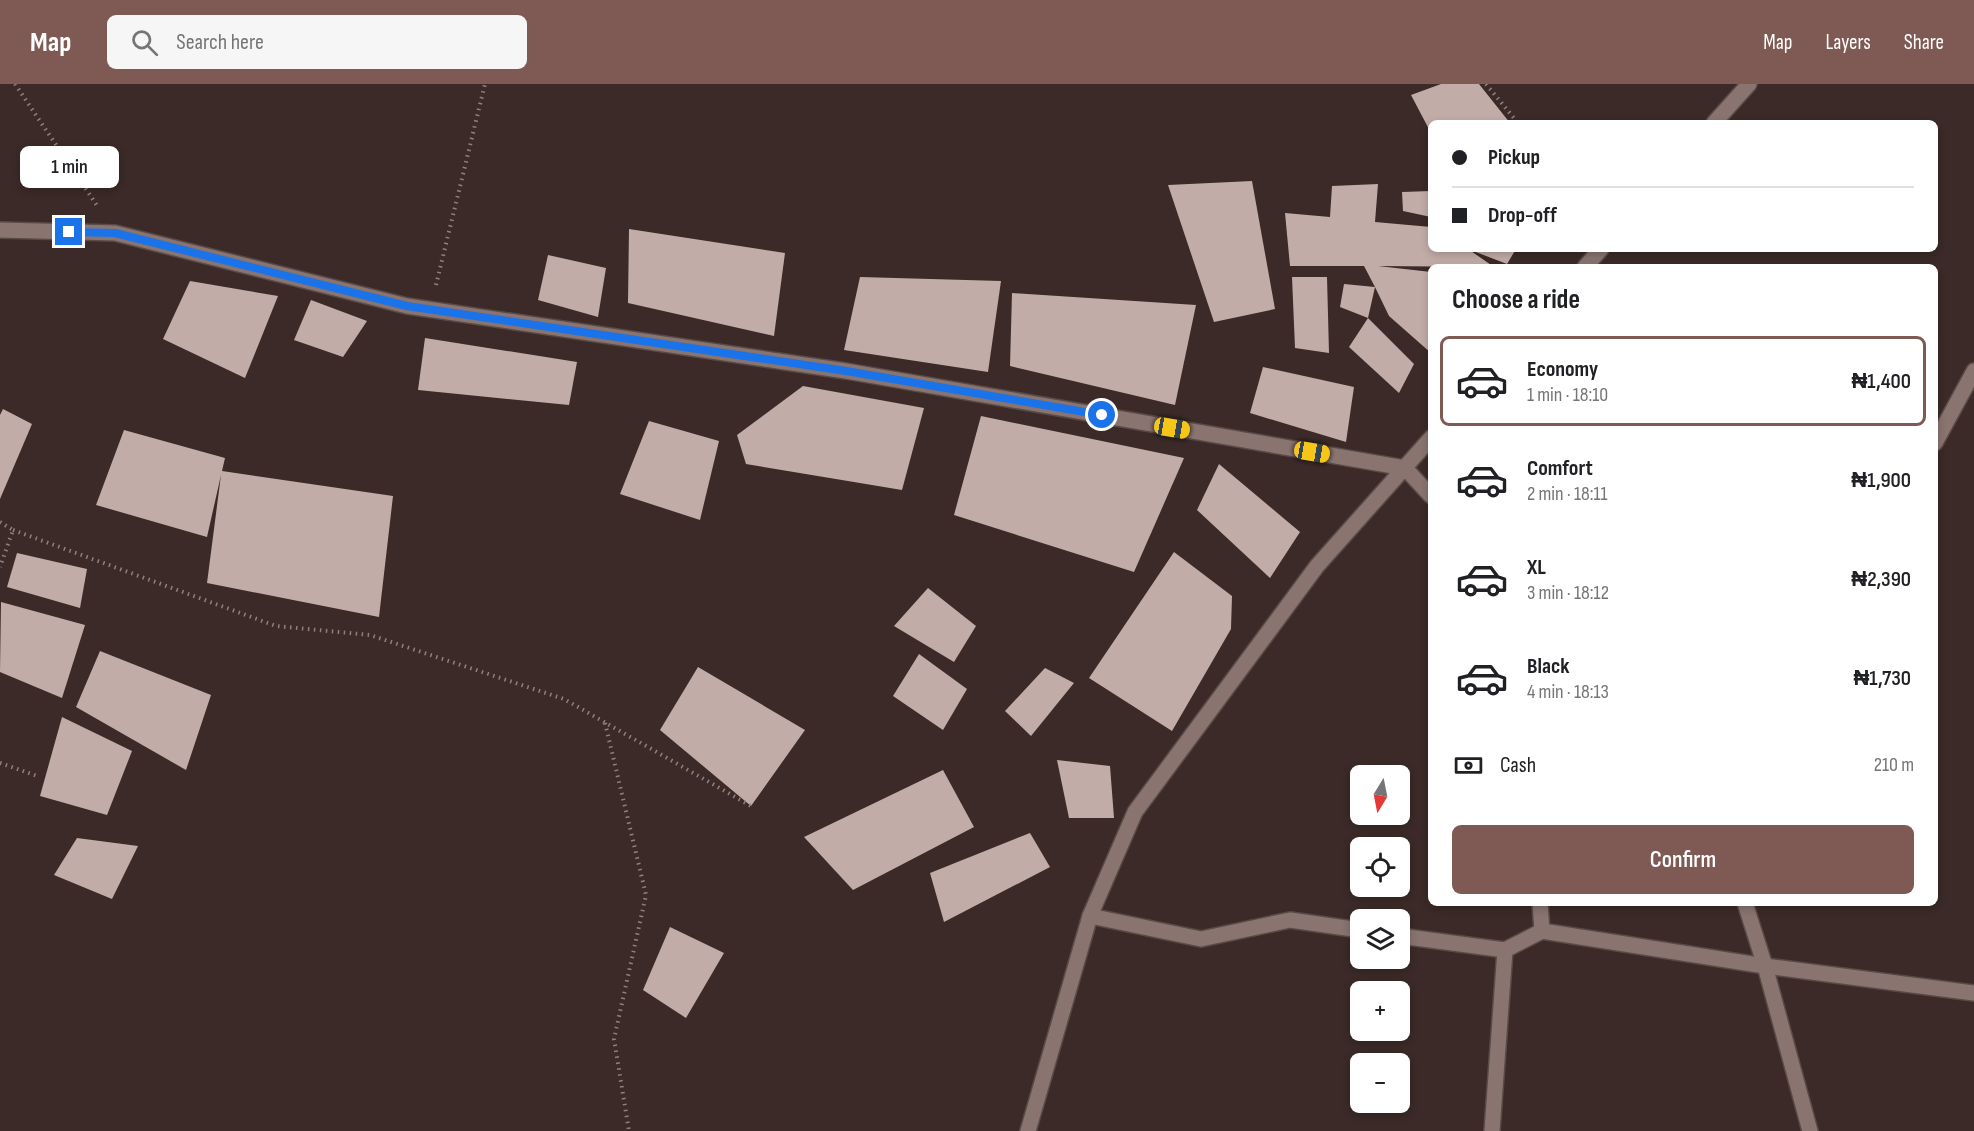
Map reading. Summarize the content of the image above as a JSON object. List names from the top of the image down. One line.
{"north":"bottom","page":{"header":"Map","search":"Search here","nav":["Map","Layers","Share"],"banner":["Pickup","Drop-off"],"bubble":"1 min","heading":"Choose a ride","list":[{"name":"Economy","note":"1 min · 18:10","value":"₦1,400"},{"name":"Comfort","note":"2 min · 18:11","value":"₦1,900"},{"name":"XL","note":"3 min · 18:12","value":"₦2,390"},{"name":"Black","note":"4 min · 18:13","value":"₦1,730"}],"pay":["Cash","210 m"],"map_buttons":["+","−"],"buttons":"Confirm"}}
